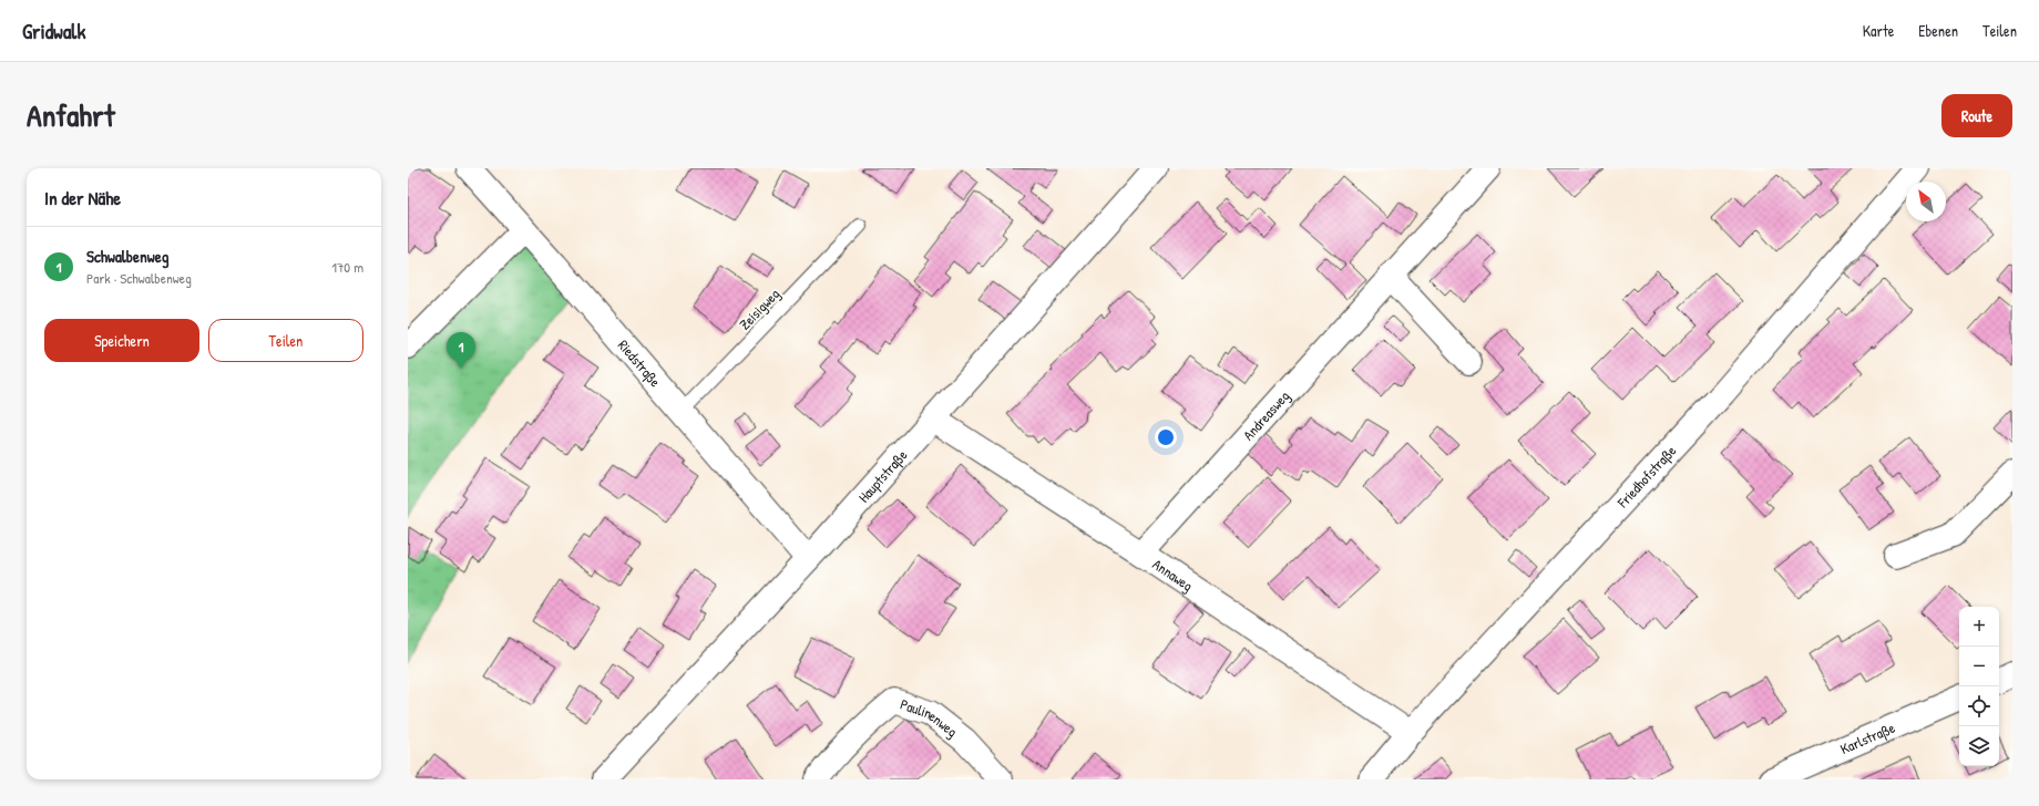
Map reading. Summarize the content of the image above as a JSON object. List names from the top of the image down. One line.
{"streets":{"street":["Riedstraße","Andreasweg","Hauptstraße","Friedhofstraße","Annaweg","Paulinenweg","Karlstraße"],"lane":["Zeisigweg"]},"crossings":[["Zeisigweg","Riedstraße"],["Riedstraße","Hauptstraße"],["Andreasweg","Annaweg"],["Hauptstraße","Annaweg"],["Friedhofstraße","Annaweg"]],"north":"top left","page":{"header":"Gridwalk","nav":["Karte","Ebenen","Teilen"],"title":"Anfahrt","buttons":["Route",["Speichern","Teilen"]],"heading":"In der Nähe","list":[{"mark":"1","name":"Schwalbenweg","note":"Park · Schwalbenweg","value":"170 m"}],"pins":"1","map_buttons":["+","−"]}}
